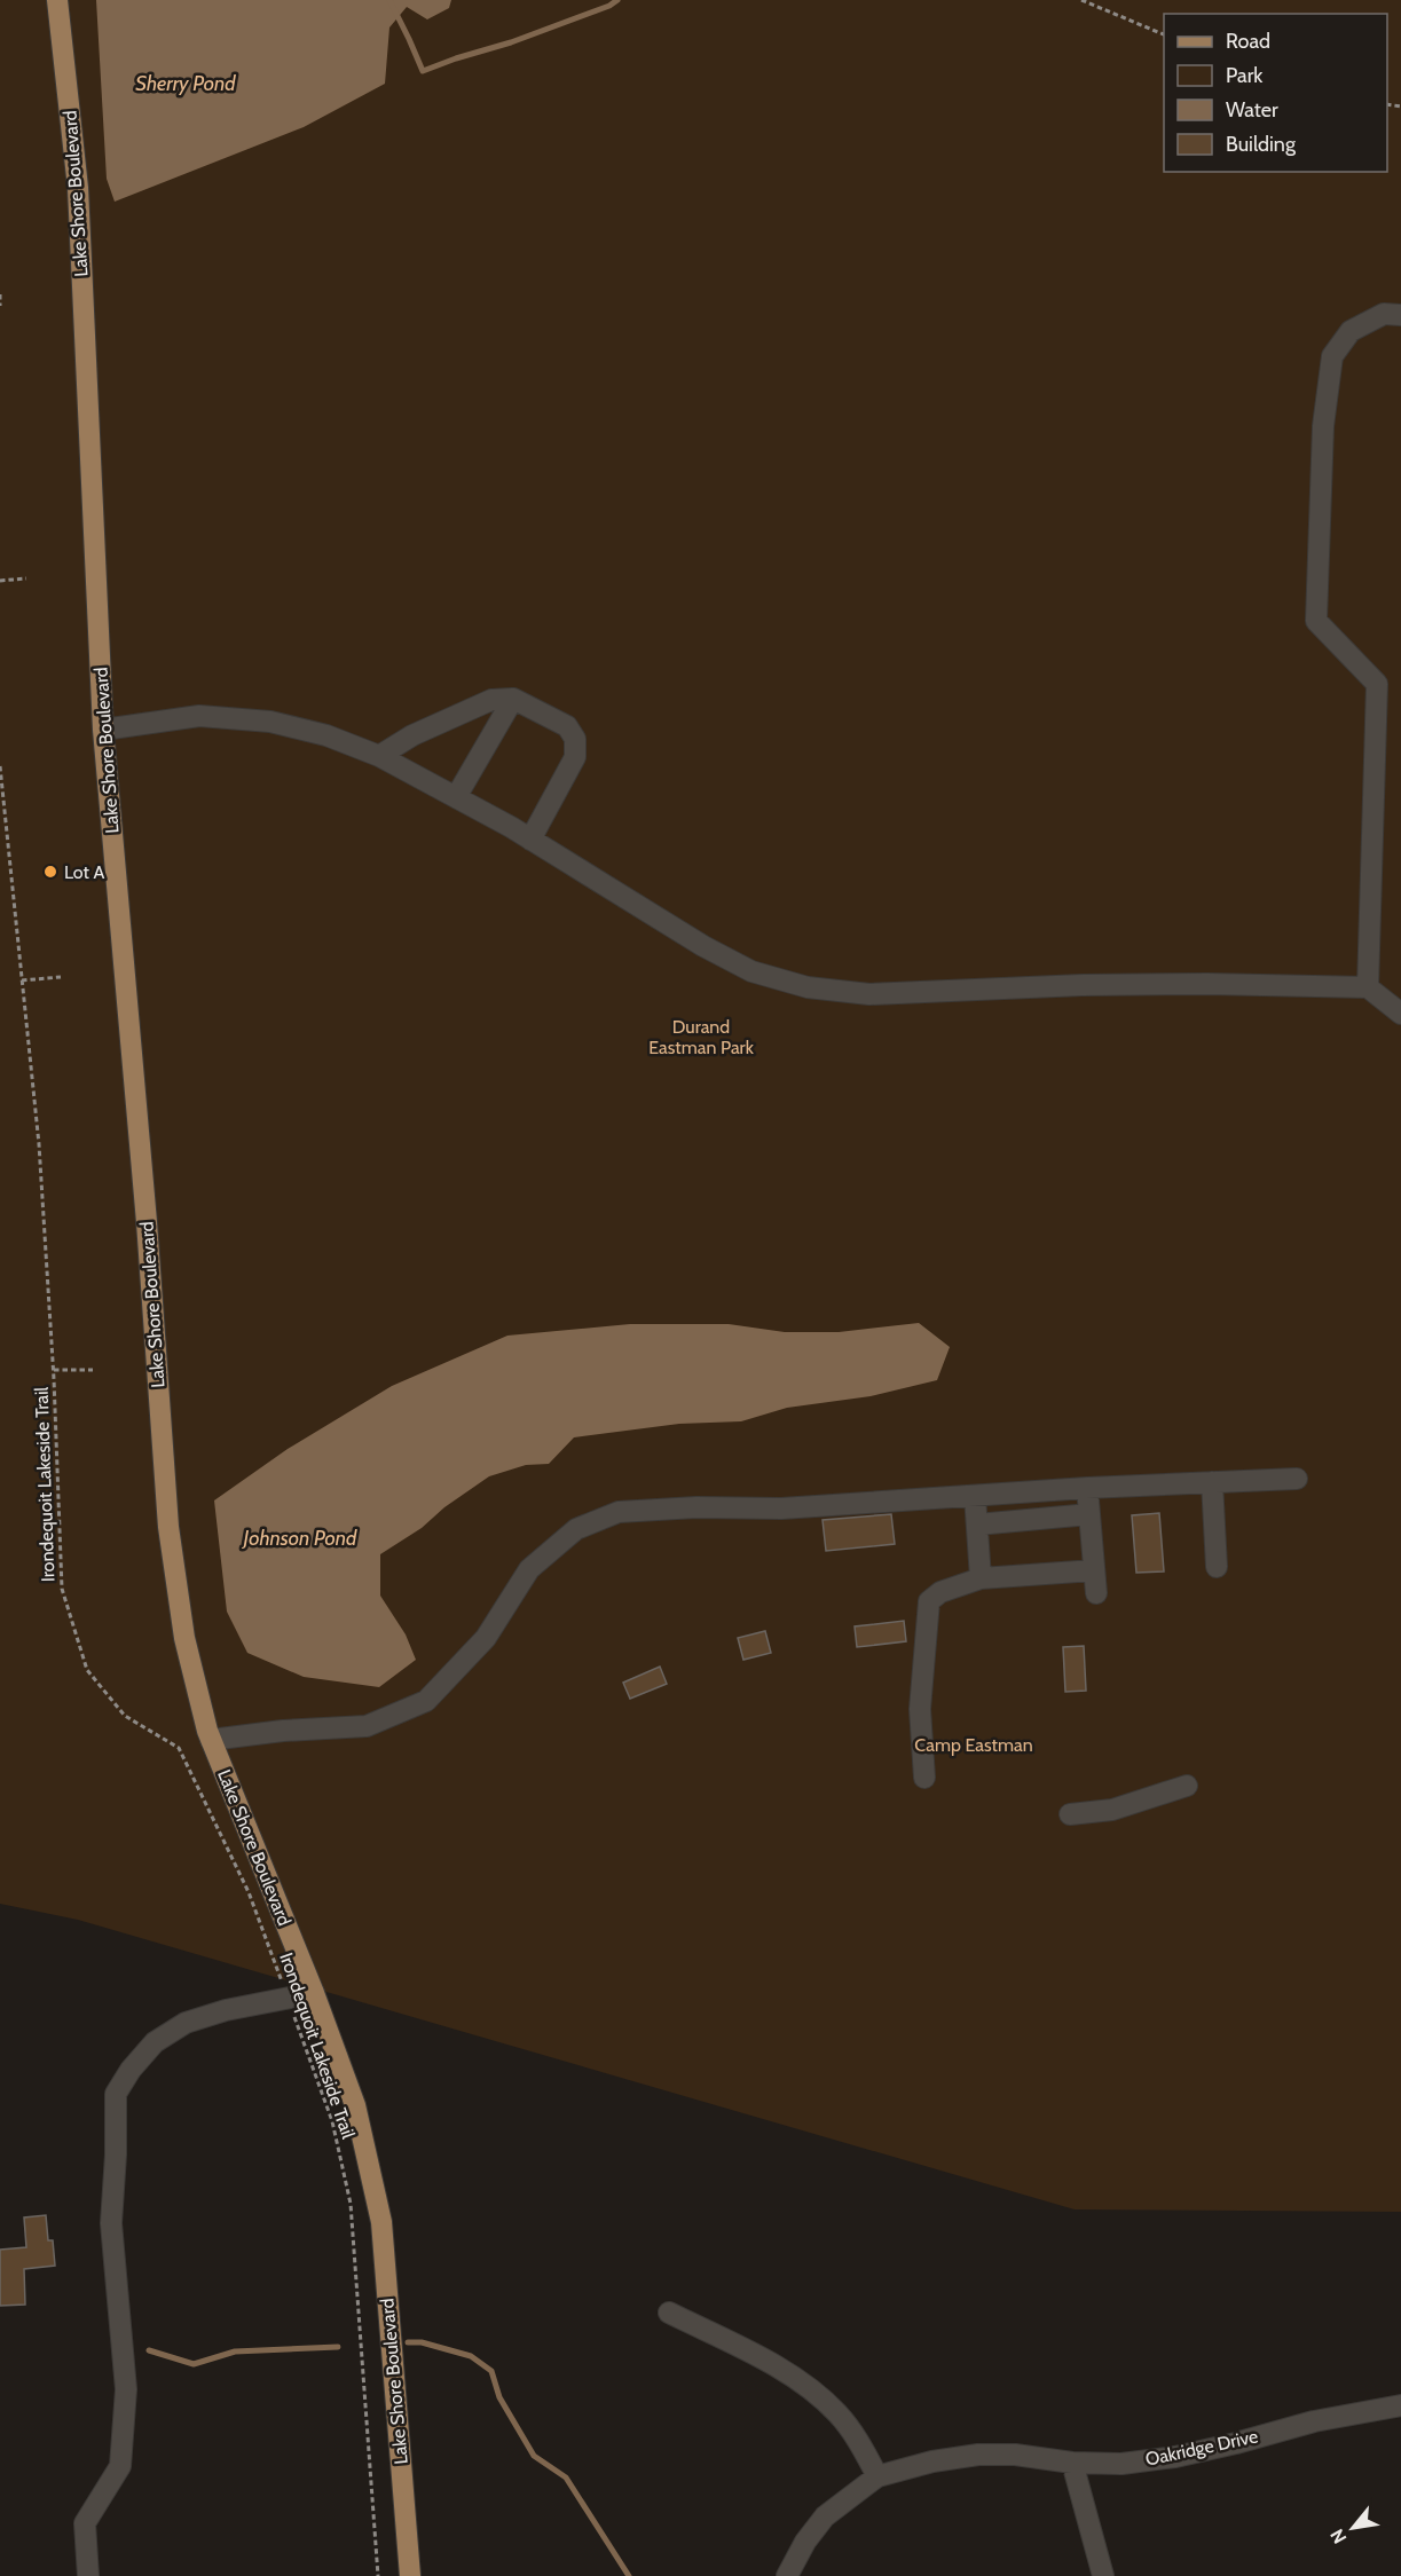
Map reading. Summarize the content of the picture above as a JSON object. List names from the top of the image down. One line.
{"streets":{"main road":["Lake Shore Boulevard"],"street":["Oakridge Drive"],"path":["Irondequoit Lakeside Trail"]},"water":["Sherry Pond","Johnson Pond"],"parks":["Durand Eastman Park","Camp Eastman"],"places":["Lot A"],"legend":["Road","Park","Water","Building"],"north":"bottom left"}
